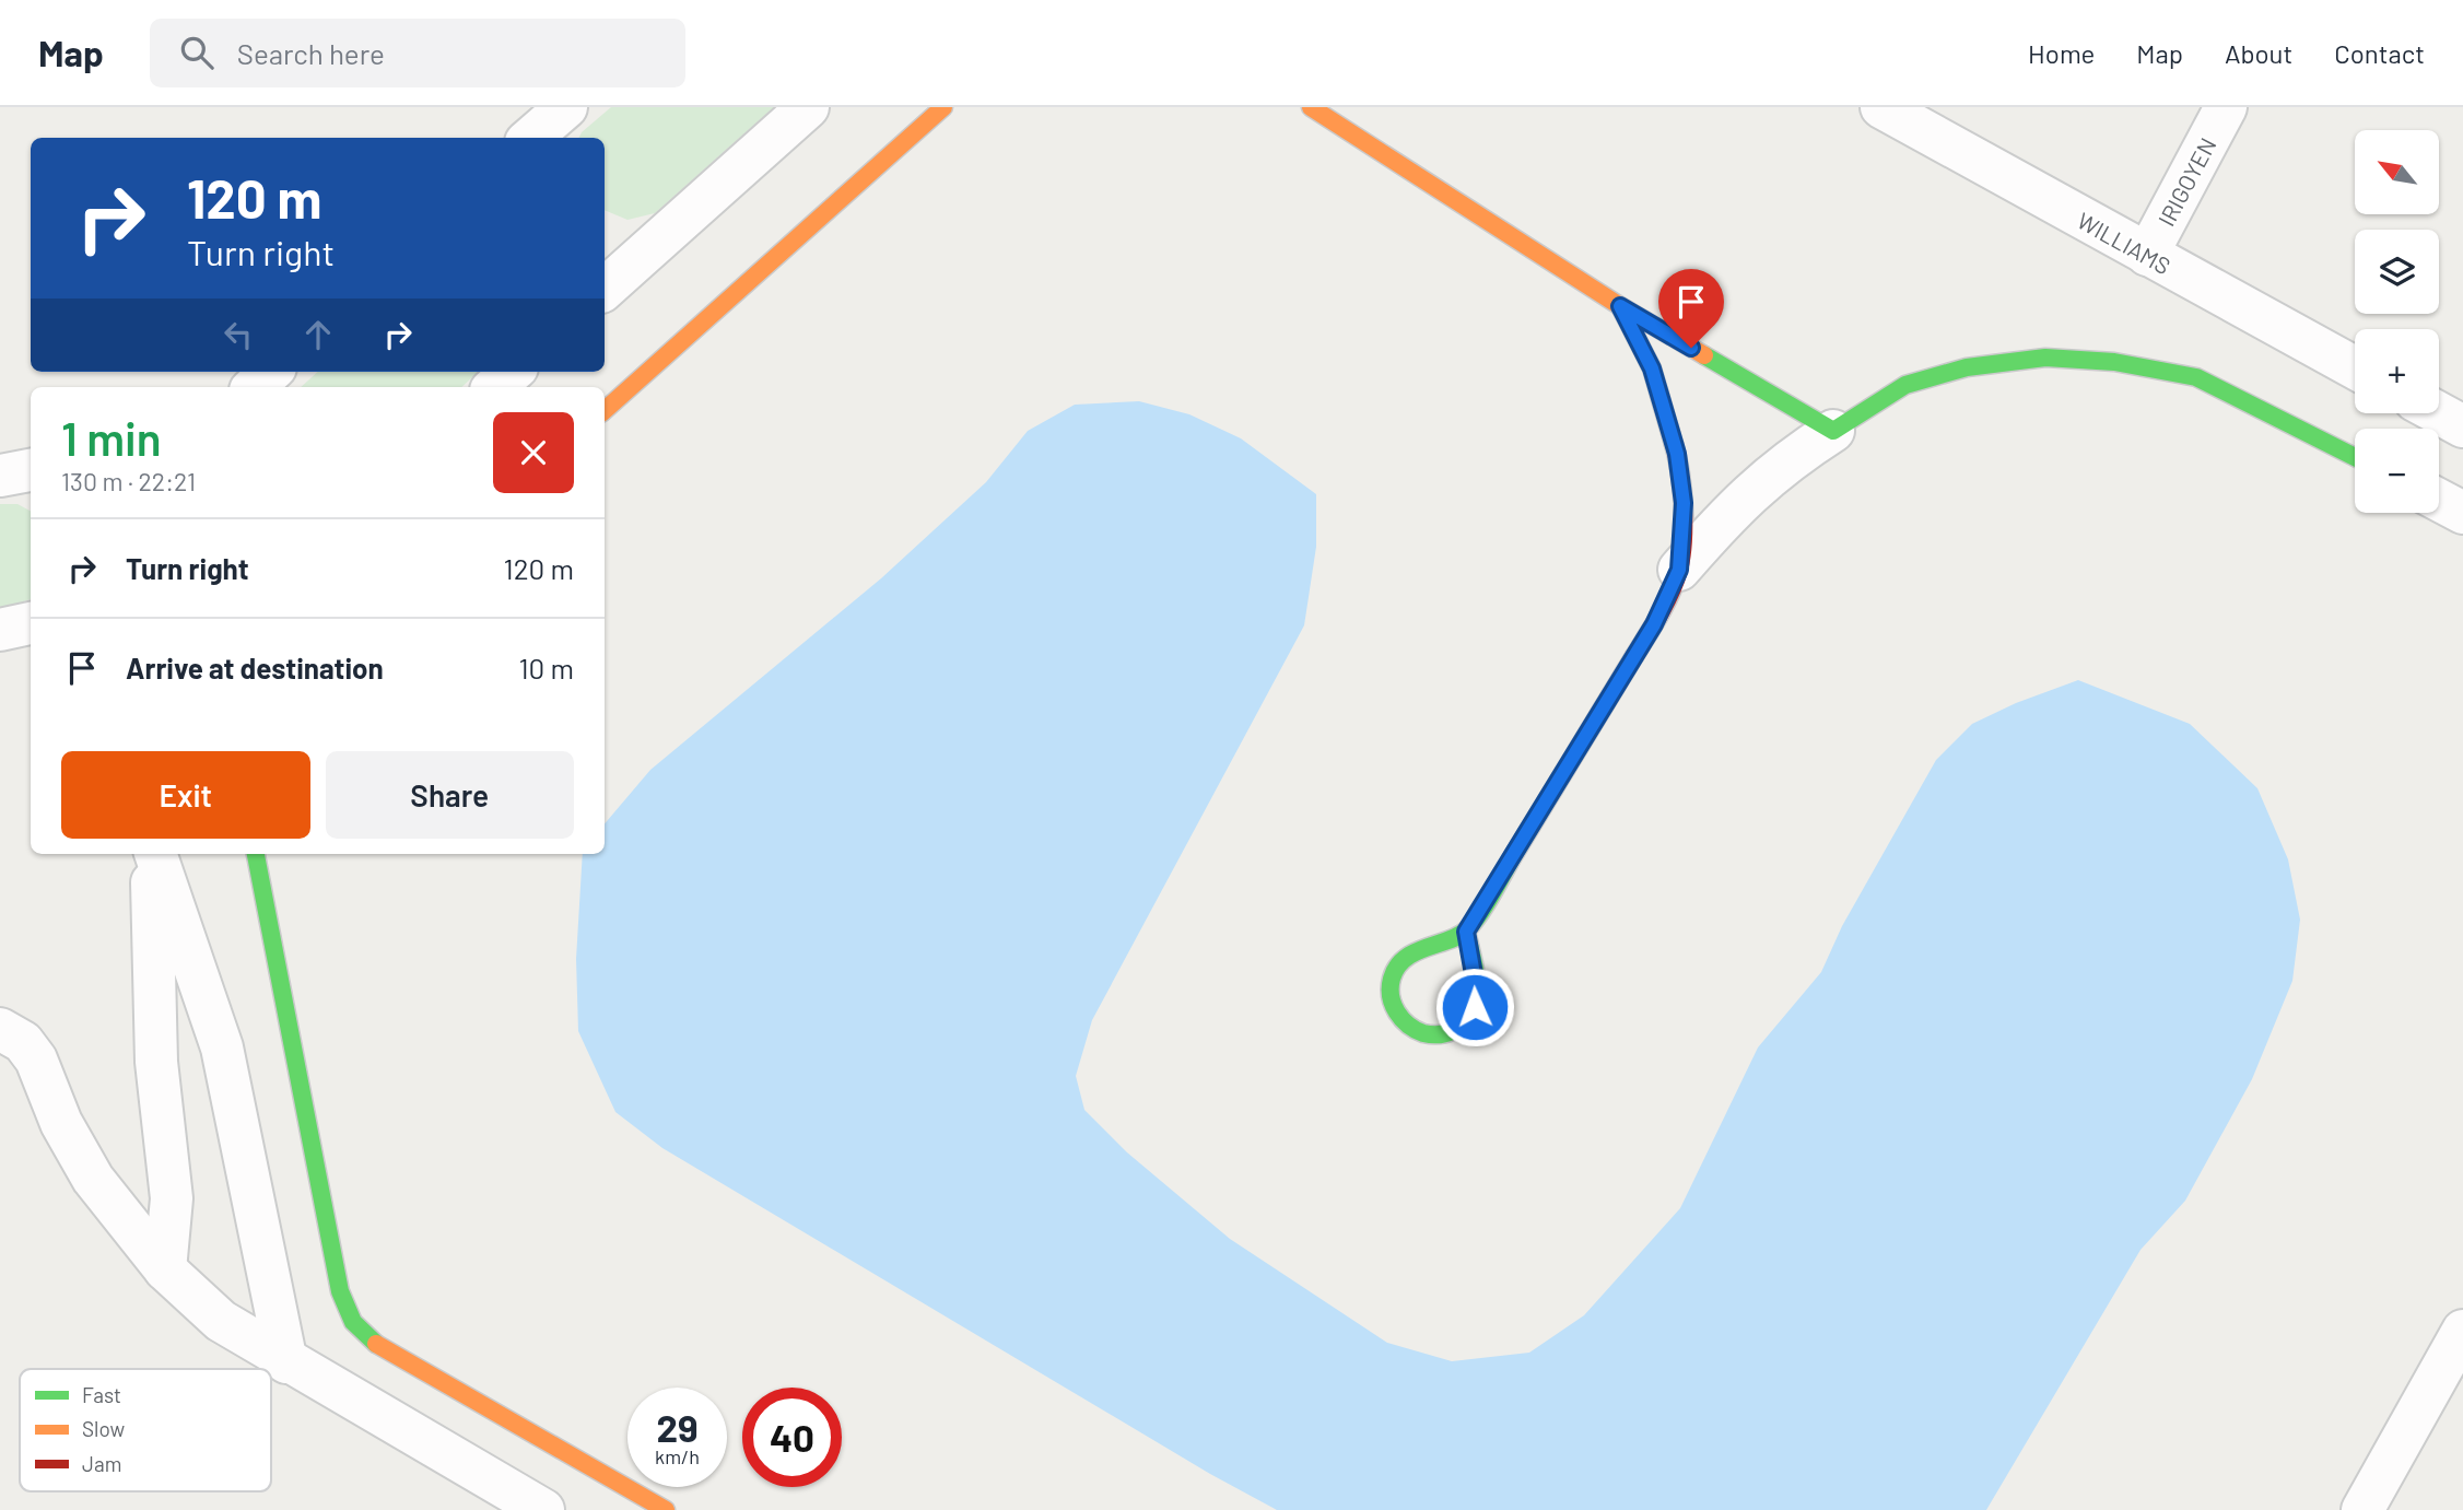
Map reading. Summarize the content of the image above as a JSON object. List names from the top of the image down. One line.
{"streets":{"street":["IRIGOYEN","WILLIAMS"]},"crossings":[["IRIGOYEN","WILLIAMS"]],"legend":["Fast","Slow","Jam"],"north":"top left","page":{"header":"Map","search":"Search here","nav":["Home","Map","About","Contact"],"map_buttons":["+","−"],"turn":["120 m","Turn right"],"heading":["1 min","130 m · 22:21"],"list":[{"name":"Turn right","value":"120 m"},{"name":"Arrive at destination","value":"10 m"}],"buttons":["Exit","Share"],"speed":"29 km/h","limit":"40"}}
